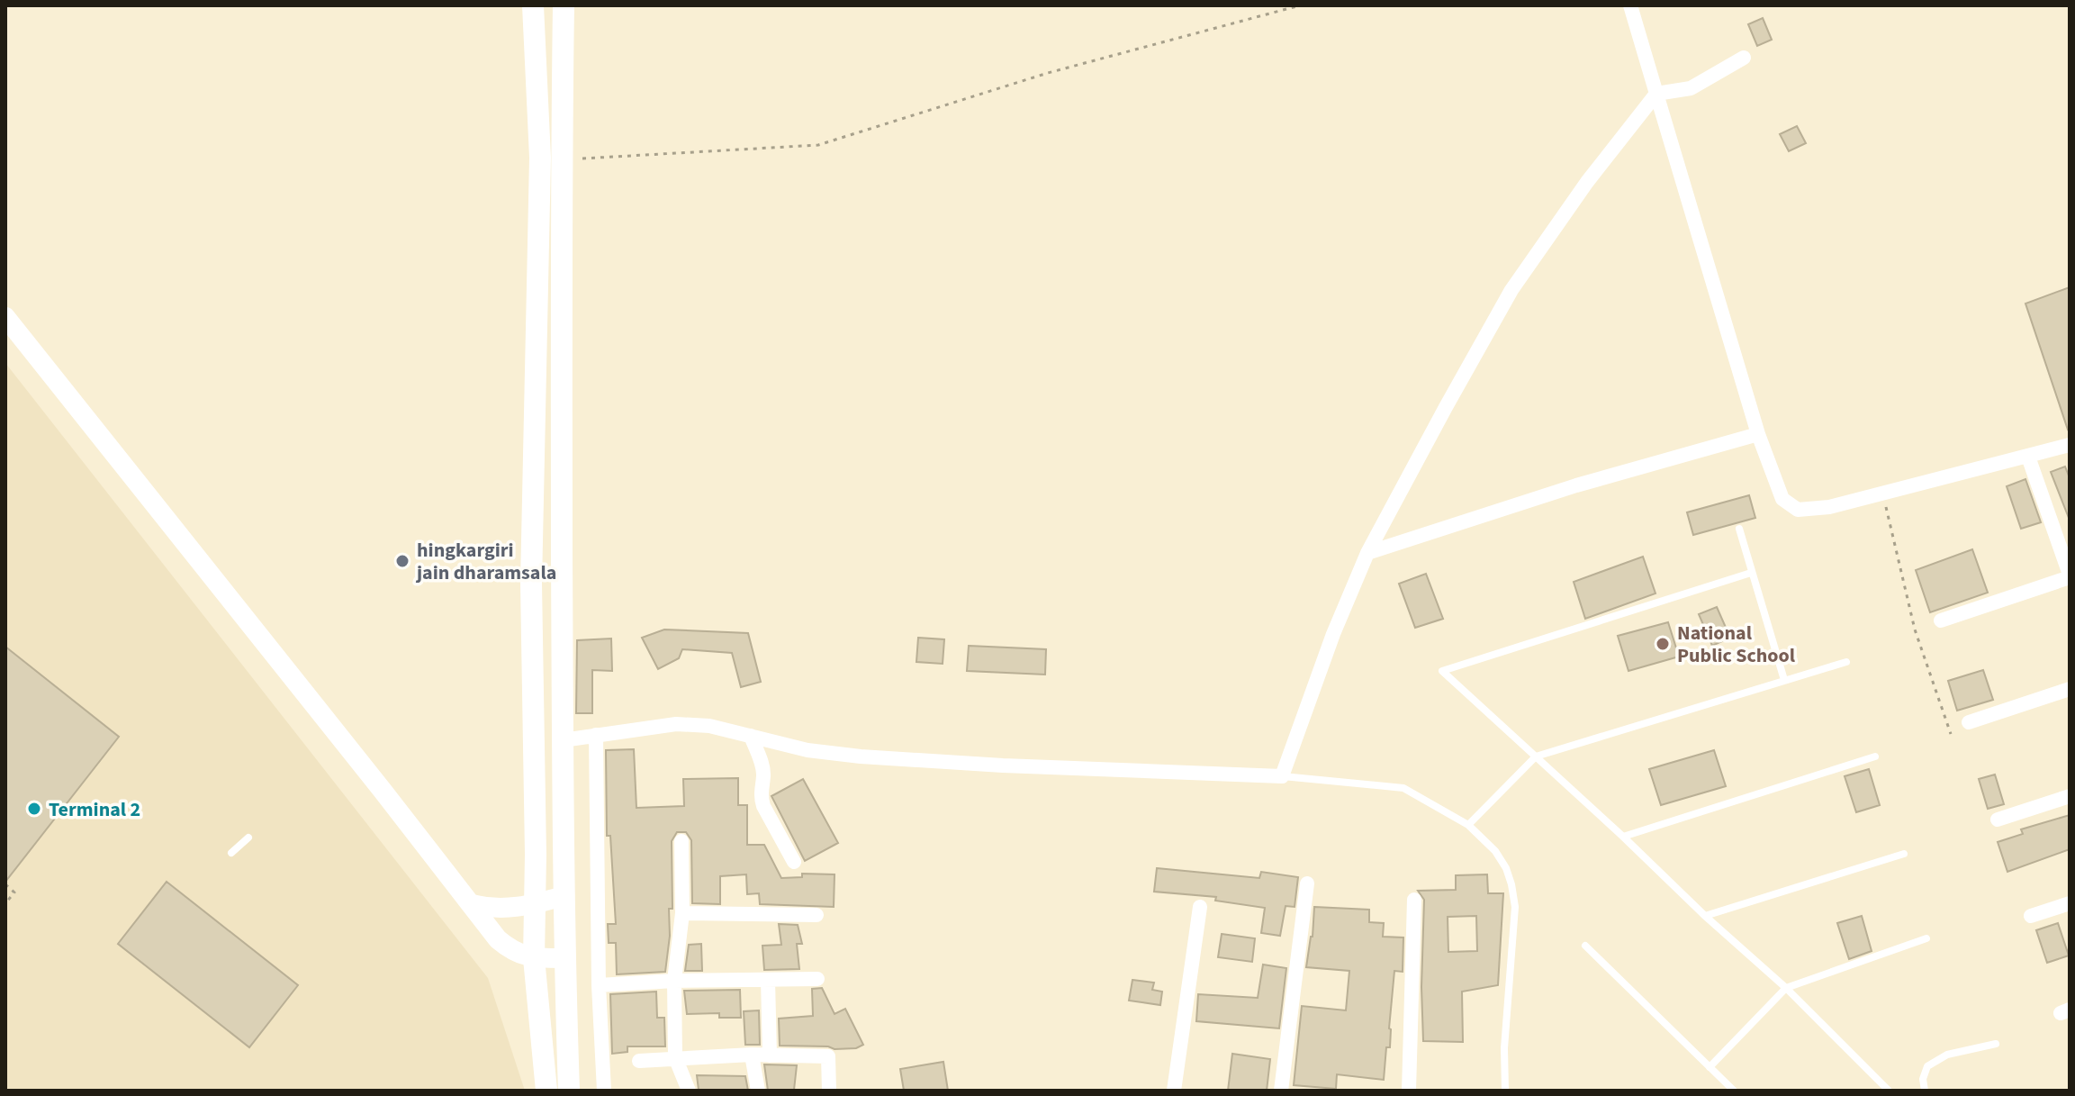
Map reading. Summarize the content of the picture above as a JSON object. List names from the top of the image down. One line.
{"places":["hingkargiri jain dharamsala","National Public School","Terminal 2"]}
